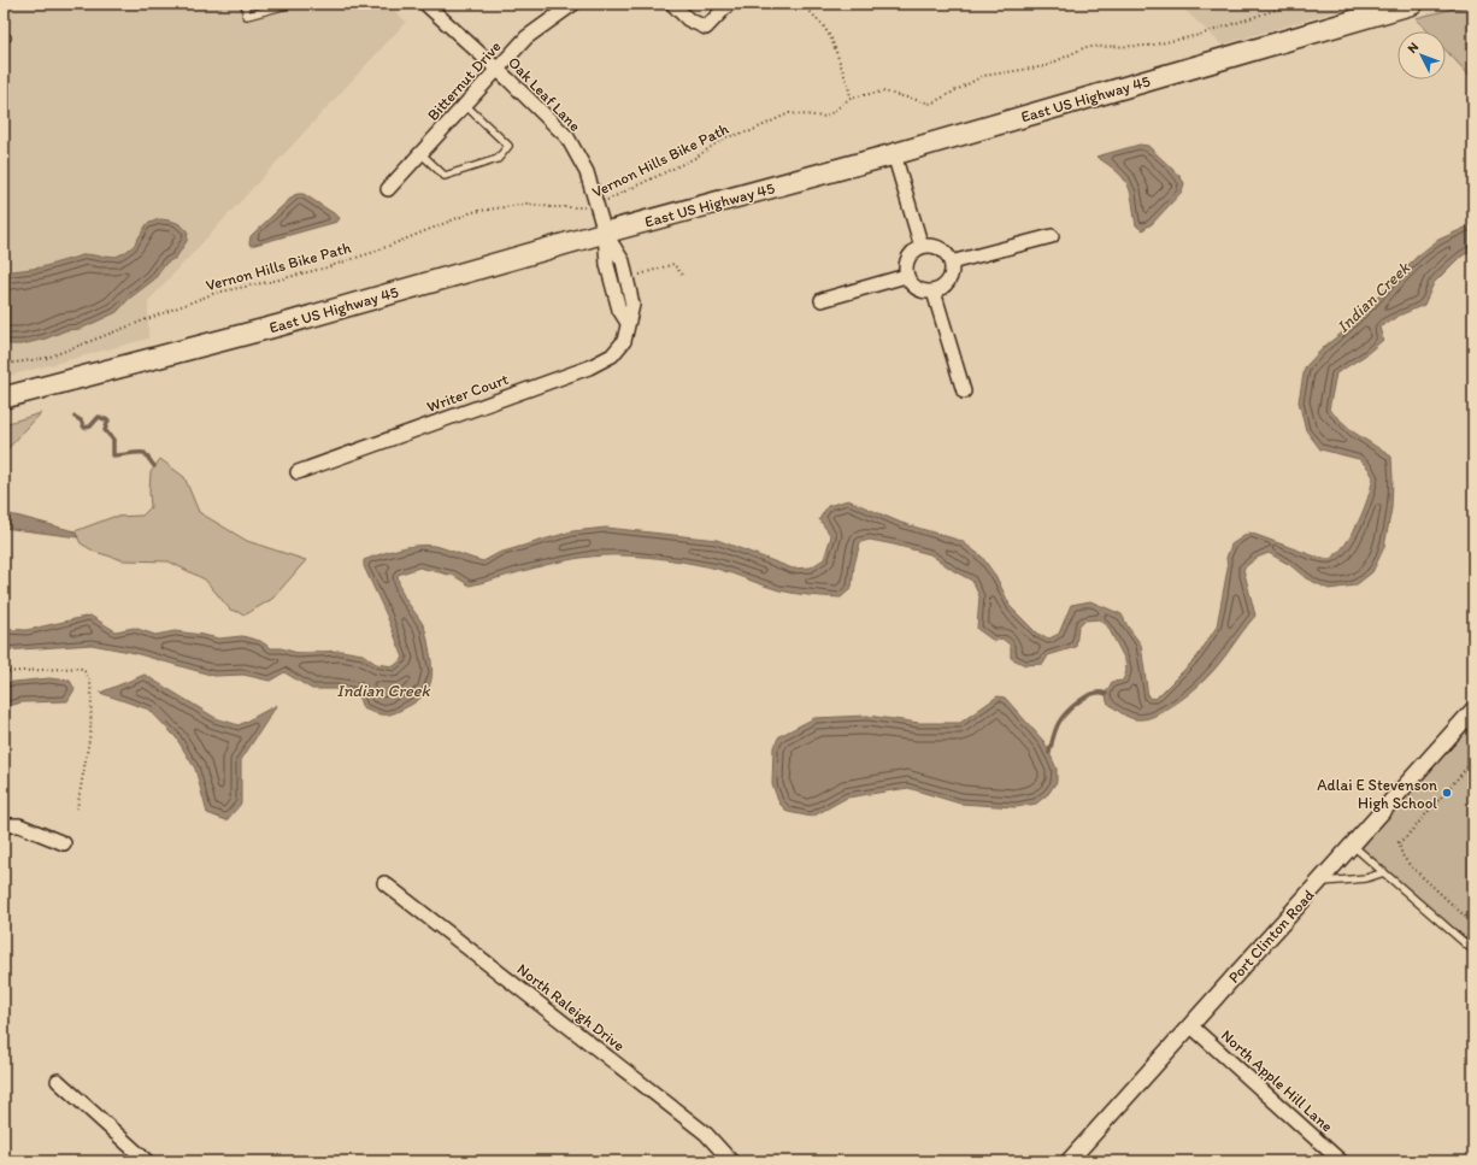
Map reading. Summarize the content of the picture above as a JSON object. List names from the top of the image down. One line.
{"streets":{"main road":["East US Highway 45"],"street":["Bitternut Drive","Oak Leaf Lane","Writer Court","Port Clinton Road","North Raleigh Drive","North Apple Hill Lane"],"path":["Vernon Hills Bike Path"]},"crossings":[["Bitternut Drive","Oak Leaf Lane"],["Oak Leaf Lane","East US Highway 45"],["Oak Leaf Lane","Vernon Hills Bike Path"],["Oak Leaf Lane","Writer Court"],["East US Highway 45","Writer Court"],["Port Clinton Road","North Apple Hill Lane"]],"water":["Indian Creek"],"places":["Adlai E Stevenson High School"],"north":"top left"}
